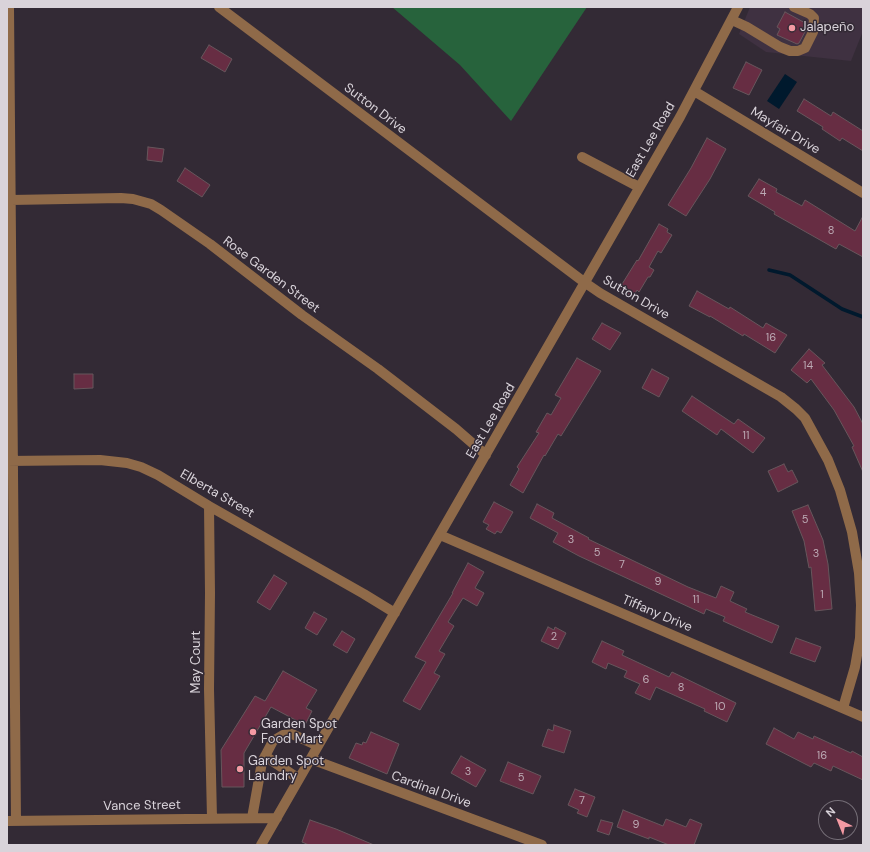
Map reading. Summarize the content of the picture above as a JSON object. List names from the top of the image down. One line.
{"streets":{"street":["Sutton Drive","Mayfair Drive","East Lee Road","Rose Garden Street","Elberta Street","Tiffany Drive","May Court","Cardinal Drive","Vance Street"]},"crossings":[["Sutton Drive","East Lee Road"],["Sutton Drive","Tiffany Drive"],["Mayfair Drive","East Lee Road"],["East Lee Road","Rose Garden Street"],["East Lee Road","Elberta Street"],["East Lee Road","Tiffany Drive"],["East Lee Road","Cardinal Drive"],["East Lee Road","Vance Street"],["Elberta Street","May Court"],["May Court","Vance Street"]],"places":["Jalapeño","Garden Spot Food Mart","Garden Spot Laundry"],"house_numbers":["4","8","16","14","11","5","3","5","3","7","9","1","11","2","6","8","10","16","3","5","7","9"],"north":"top left"}
